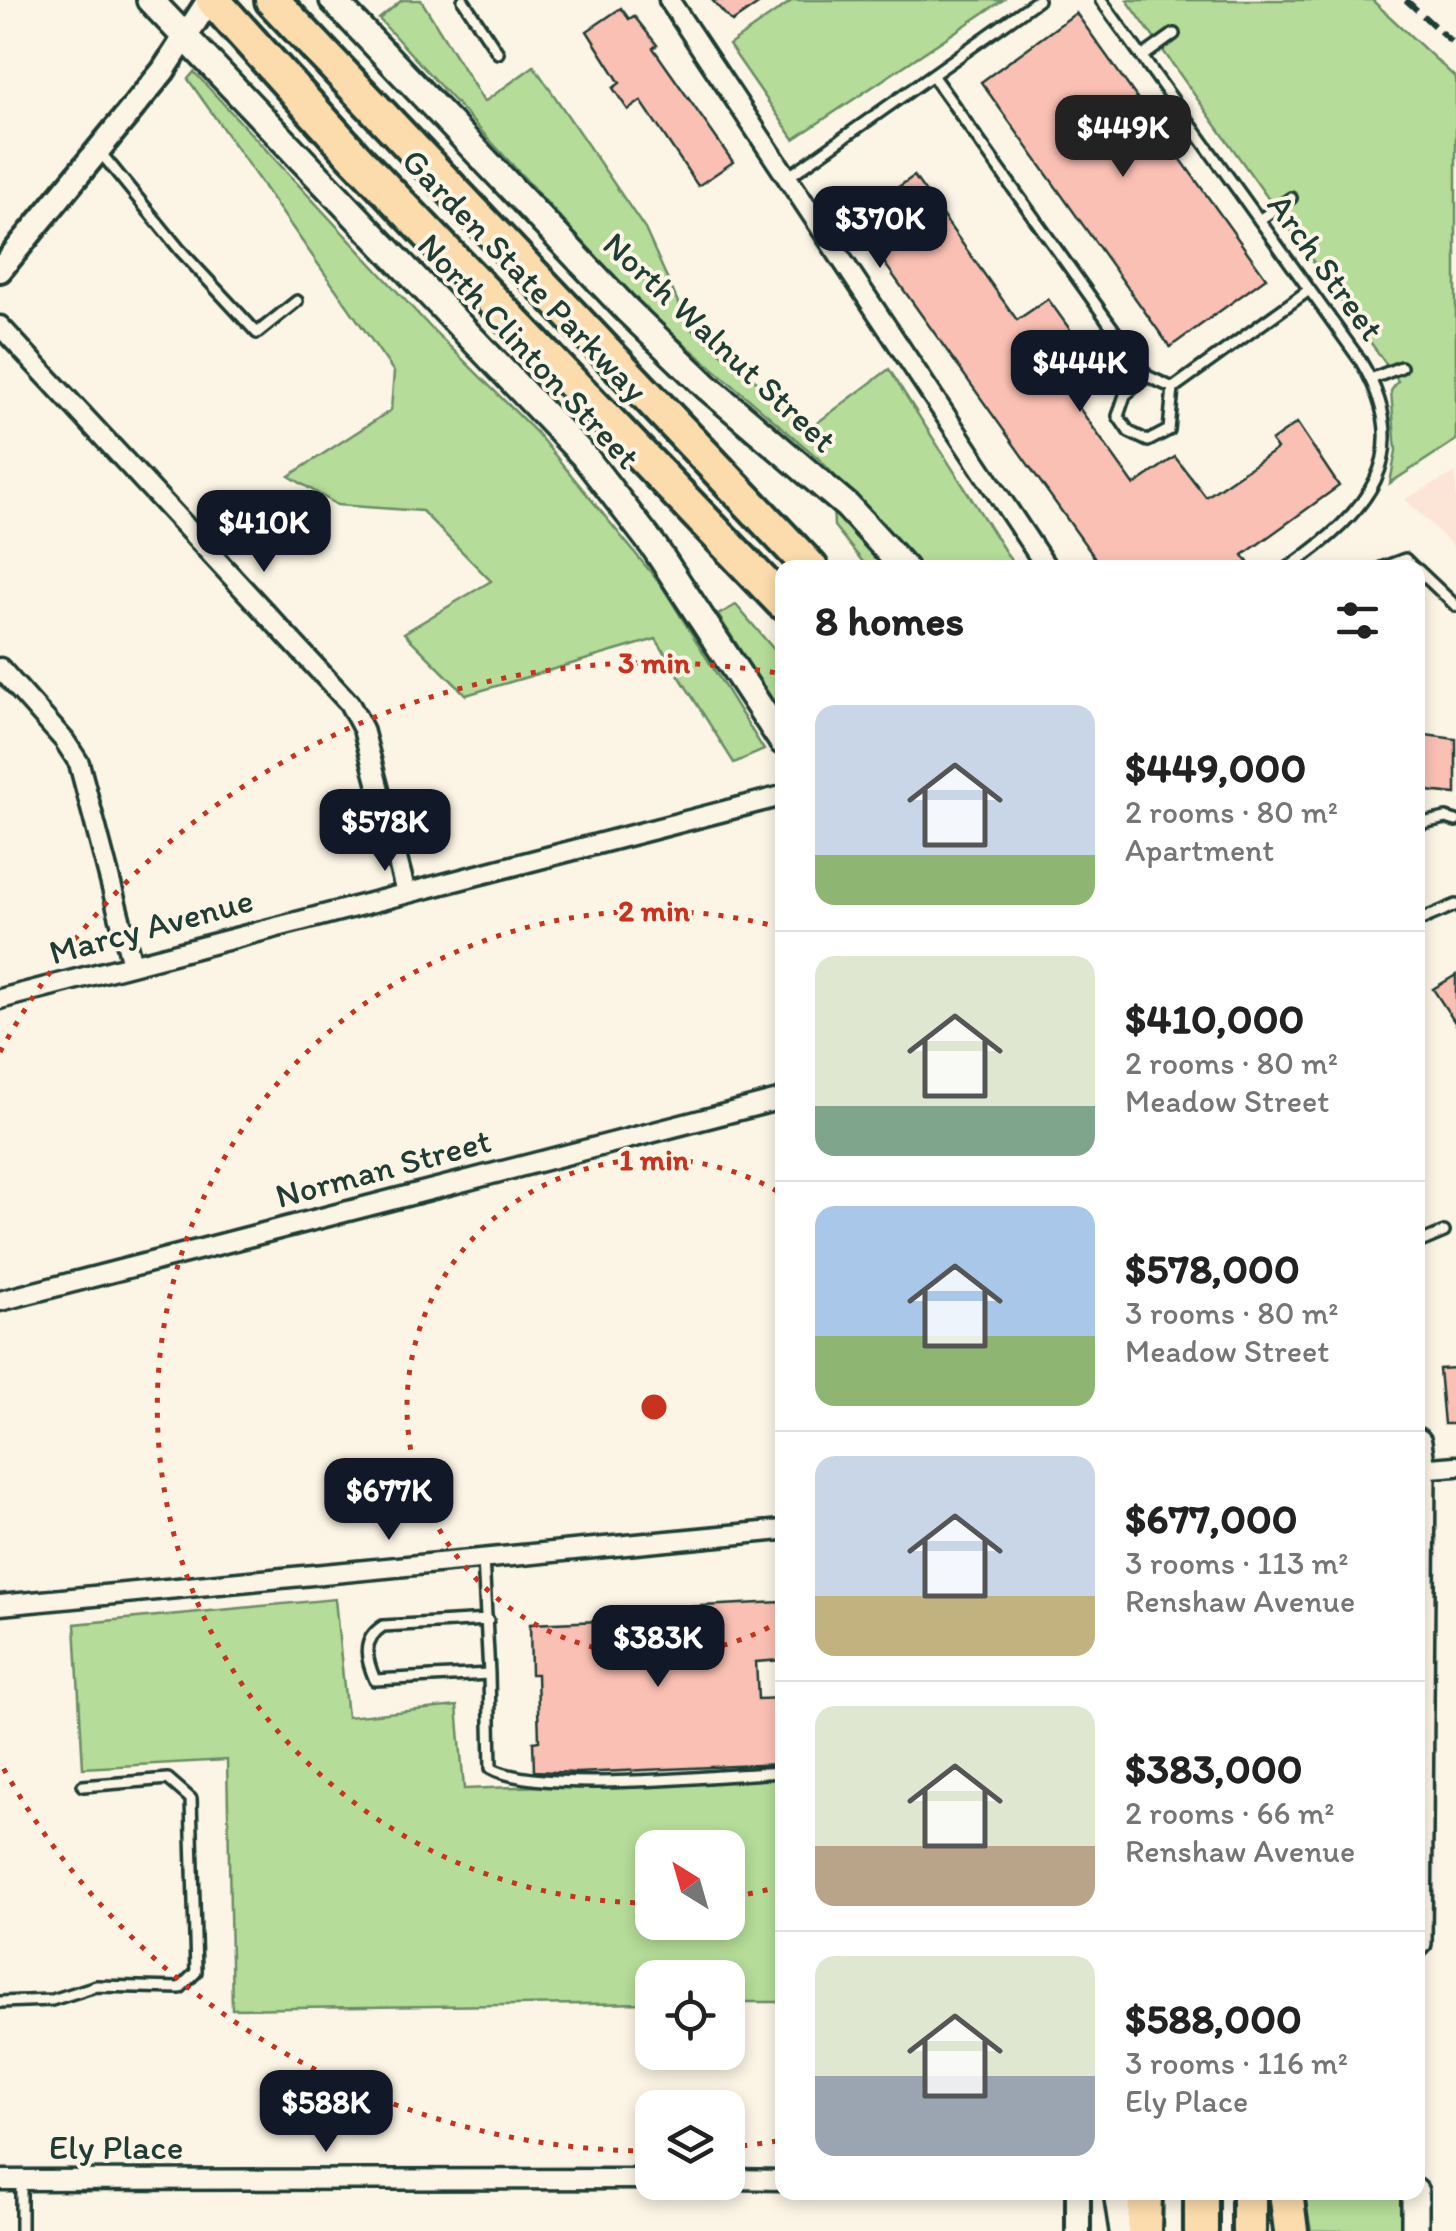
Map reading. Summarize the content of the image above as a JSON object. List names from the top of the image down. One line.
{"streets":{"highway":["Garden State Parkway"],"main road":["North Walnut Street","North Clinton Street"],"street":["Marcy Avenue","Norman Street","Ely Place"],"lane":["Arch Street"]},"north":"top left","page":{"price":["$449K","$370K","$444K","$410K","$578K","$677K","$383K","$588K"],"heading":"8 homes","list":[{"name":"$449,000","note":"2 rooms · 80 m² · Apartment"},{"name":"$410,000","note":"2 rooms · 80 m² · Meadow Street"},{"name":"$578,000","note":"3 rooms · 80 m² · Meadow Street"},{"name":"$677,000","note":"3 rooms · 113 m² · Renshaw Avenue"},{"name":"$383,000","note":"2 rooms · 66 m² · Renshaw Avenue"},{"name":"$588,000","note":"3 rooms · 116 m² · Ely Place"}]},"rings":["3 min","2 min","1 min"]}
